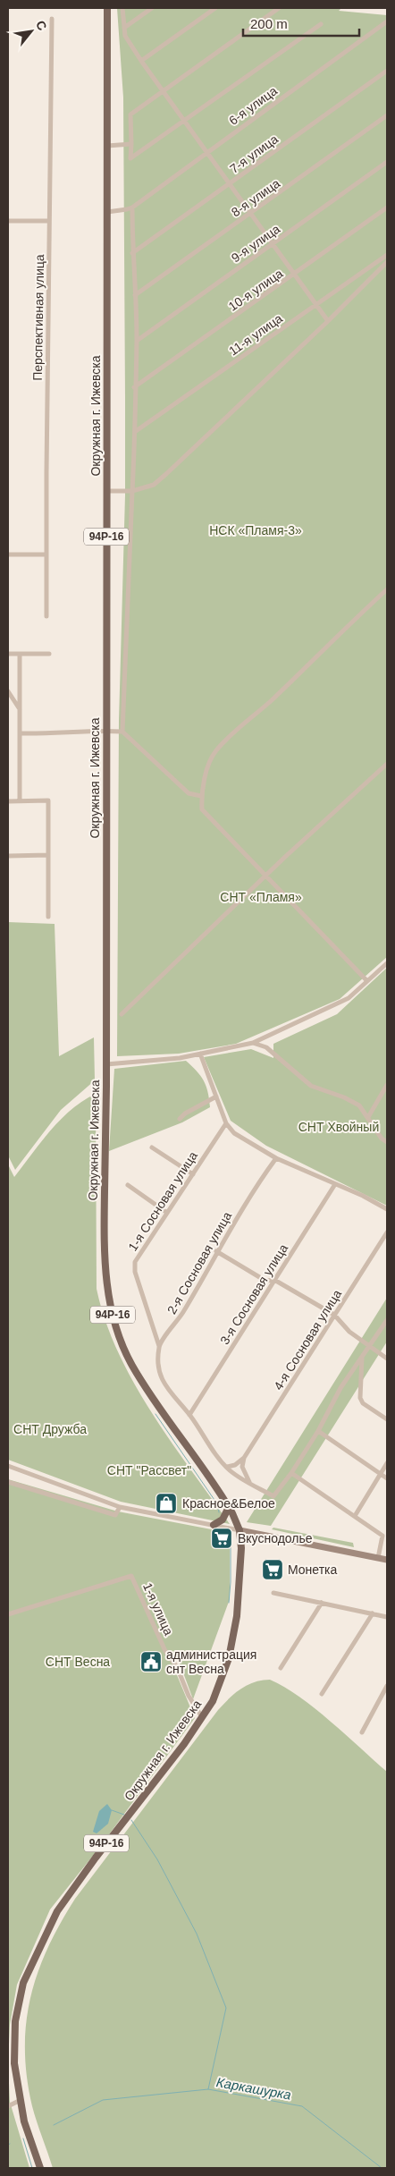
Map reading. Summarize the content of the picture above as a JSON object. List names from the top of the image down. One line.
{"streets":{"main road":["Окружная г. Ижевска","94Р-16"],"street":["6-я улица","7-я улица","8-я улица","9-я улица","10-я улица","Перспективная улица","11-я улица","1-я Сосновая улица","2-я Сосновая улица","3-я Сосновая улица","4-я Сосновая улица","1-я улица"]},"crossings":[["Окружная г. Ижевска","1-я улица"],["1-я Сосновая улица","2-я Сосновая улица"]],"water":["Каркашурка"],"parks":["НСК «Пламя-3»","СНТ «Пламя»","СНТ Хвойный","СНТ Дружба","СНТ \"Рассвет\"","СНТ Весна"],"places":{"shop":["Красное&Белое"],"supermarket":["Вкуснодолье","Монетка"],"public building":["администрация снт Весна"]},"scale_bar":"200 m","north":"top right"}
